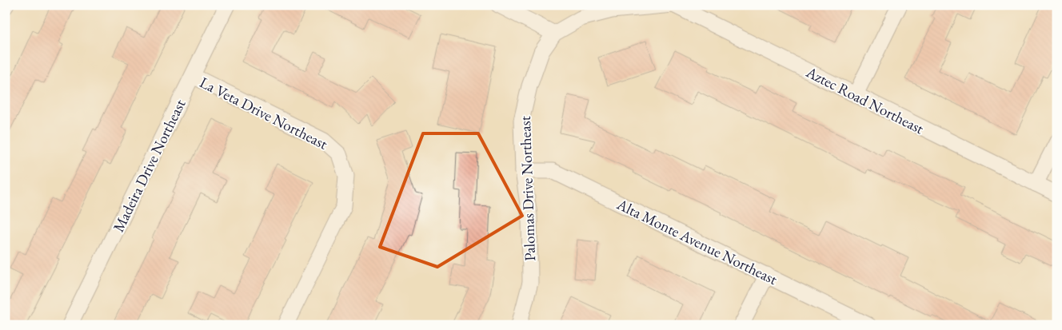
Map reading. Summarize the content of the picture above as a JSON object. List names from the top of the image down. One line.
{"streets":{"street":["Aztec Road Northeast","La Veta Drive Northeast","Madeira Drive Northeast","Palomas Drive Northeast","Alta Monte Avenue Northeast"]},"crossings":[["Aztec Road Northeast","Palomas Drive Northeast"],["La Veta Drive Northeast","Madeira Drive Northeast"],["Palomas Drive Northeast","Alta Monte Avenue Northeast"]]}
